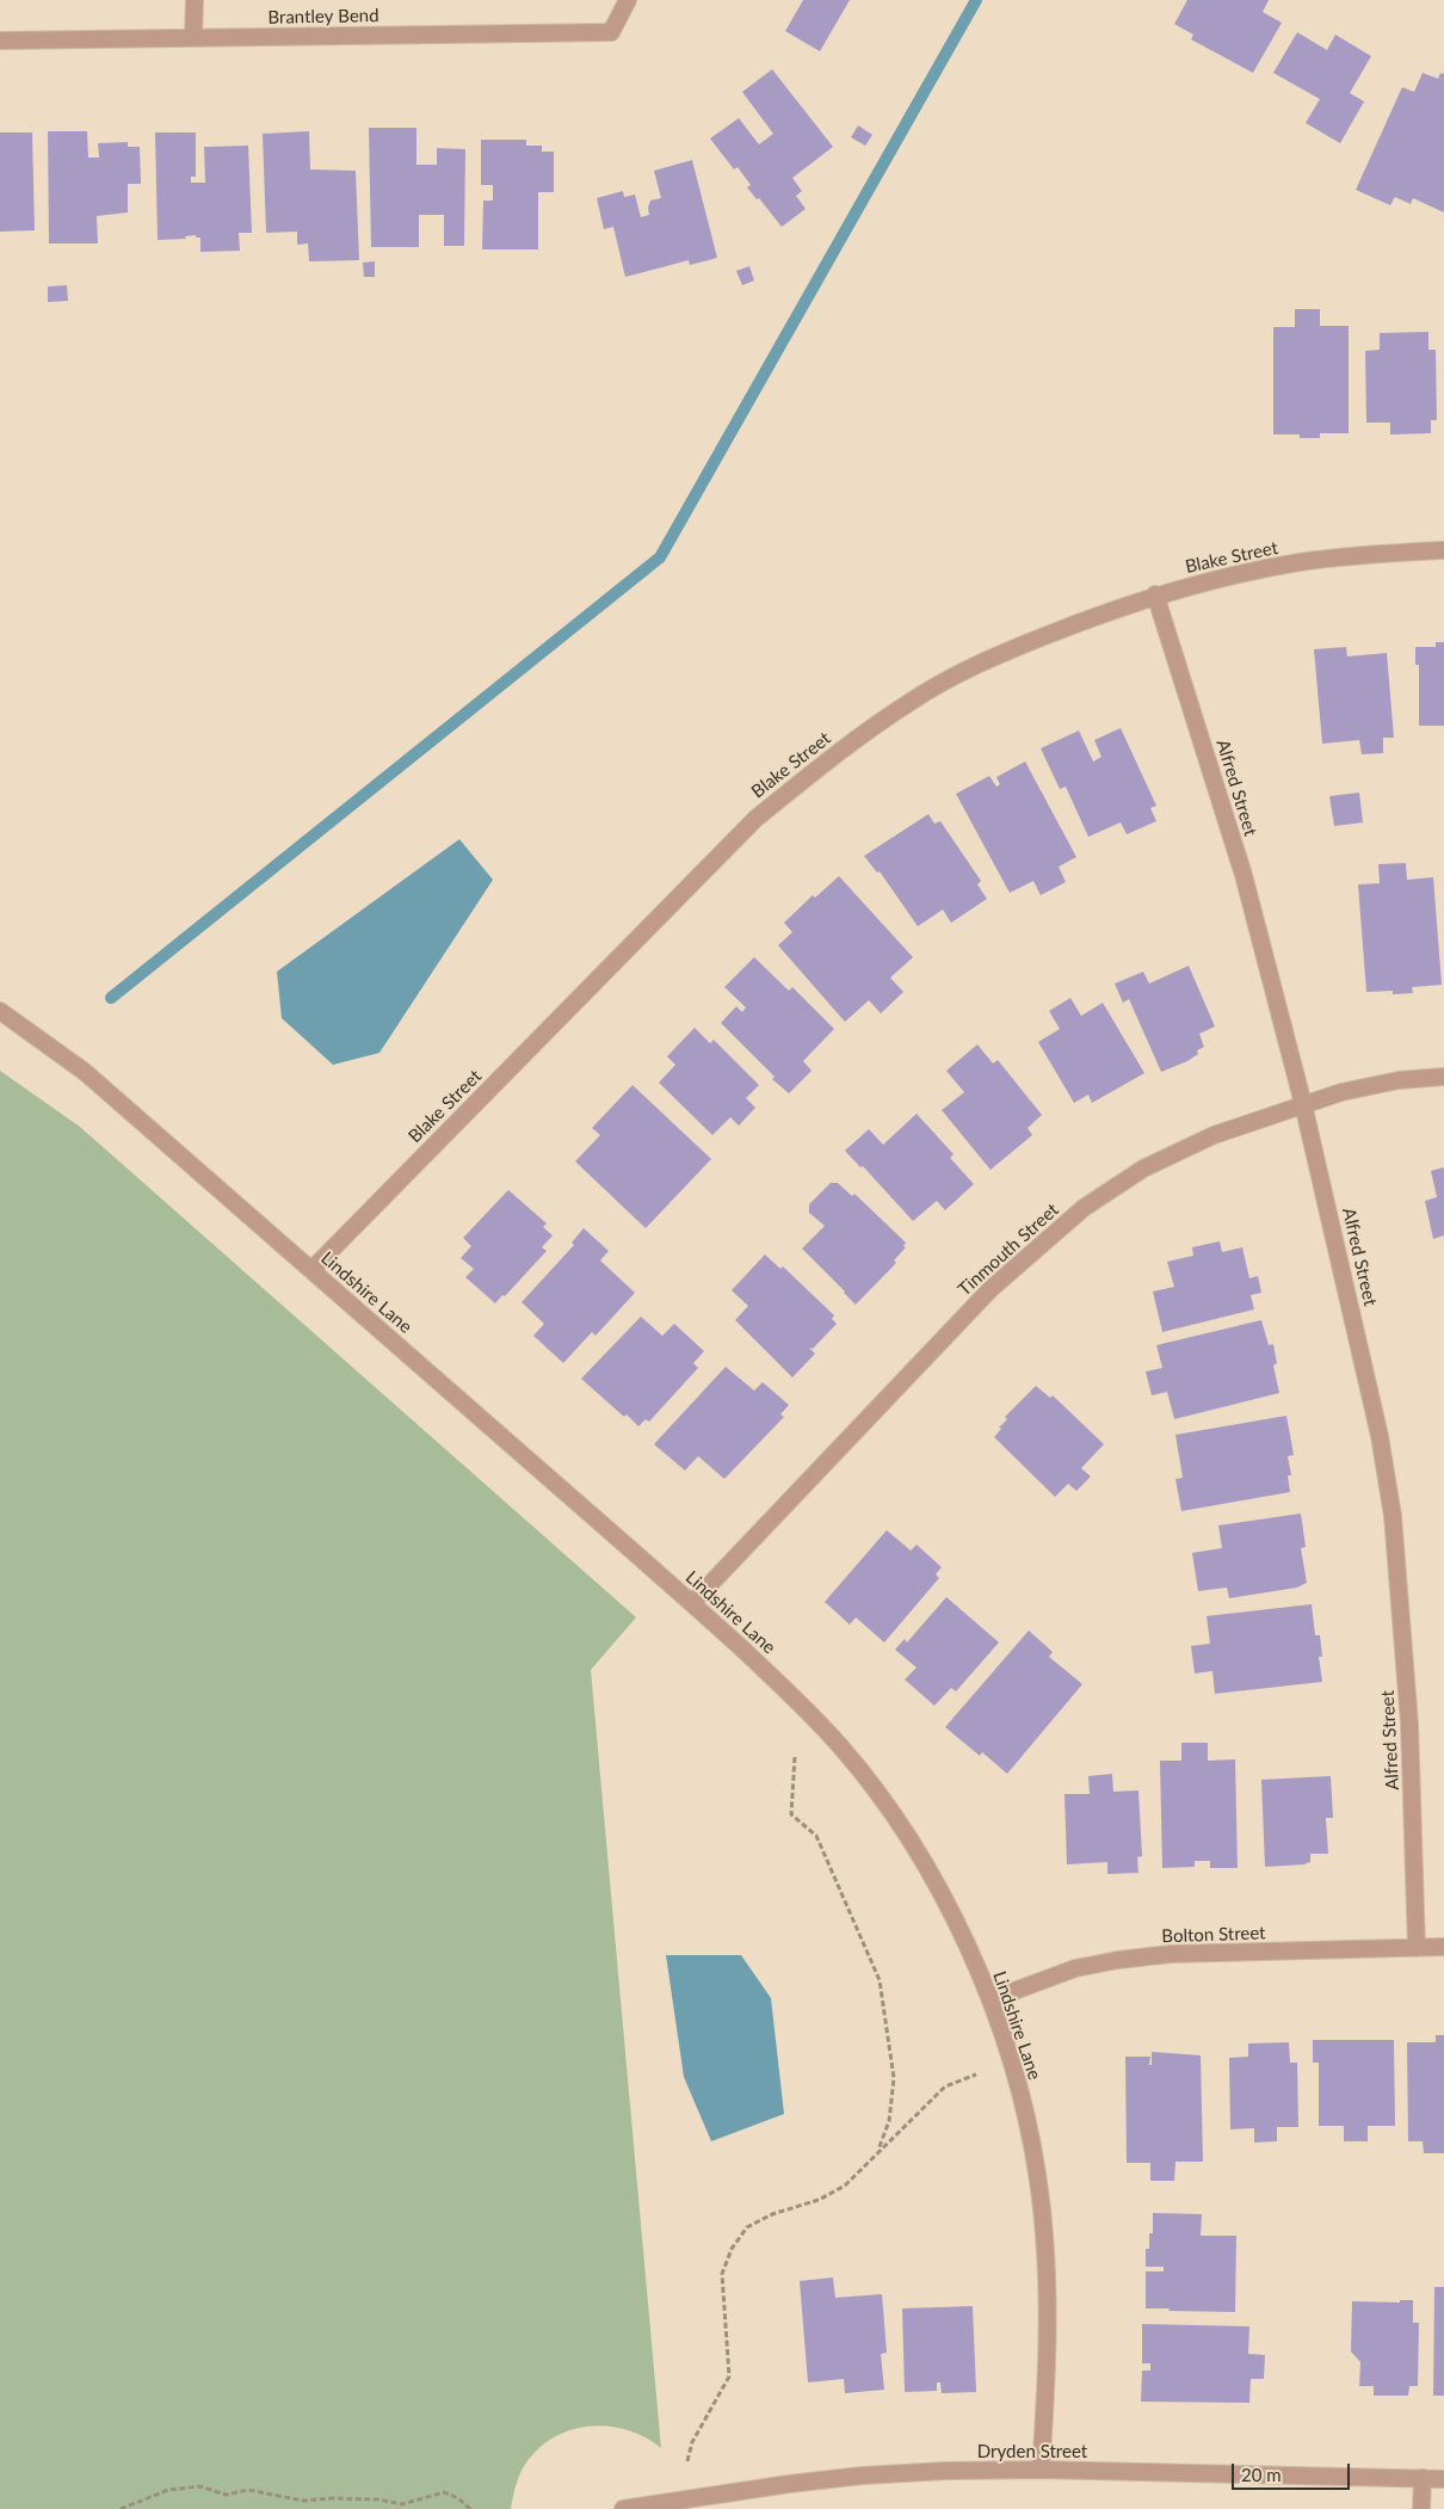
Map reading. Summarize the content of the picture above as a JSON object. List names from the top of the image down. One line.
{"streets":{"street":["Brantley Bend","Blake Street","Alfred Street","Tinmouth Street","Lindshire Lane","Bolton Street","Dryden Street"]},"crossings":[["Blake Street","Alfred Street"],["Blake Street","Lindshire Lane"],["Alfred Street","Tinmouth Street"],["Alfred Street","Bolton Street"],["Tinmouth Street","Lindshire Lane"],["Lindshire Lane","Bolton Street"],["Lindshire Lane","Dryden Street"]],"scale_bar":"20 m"}
